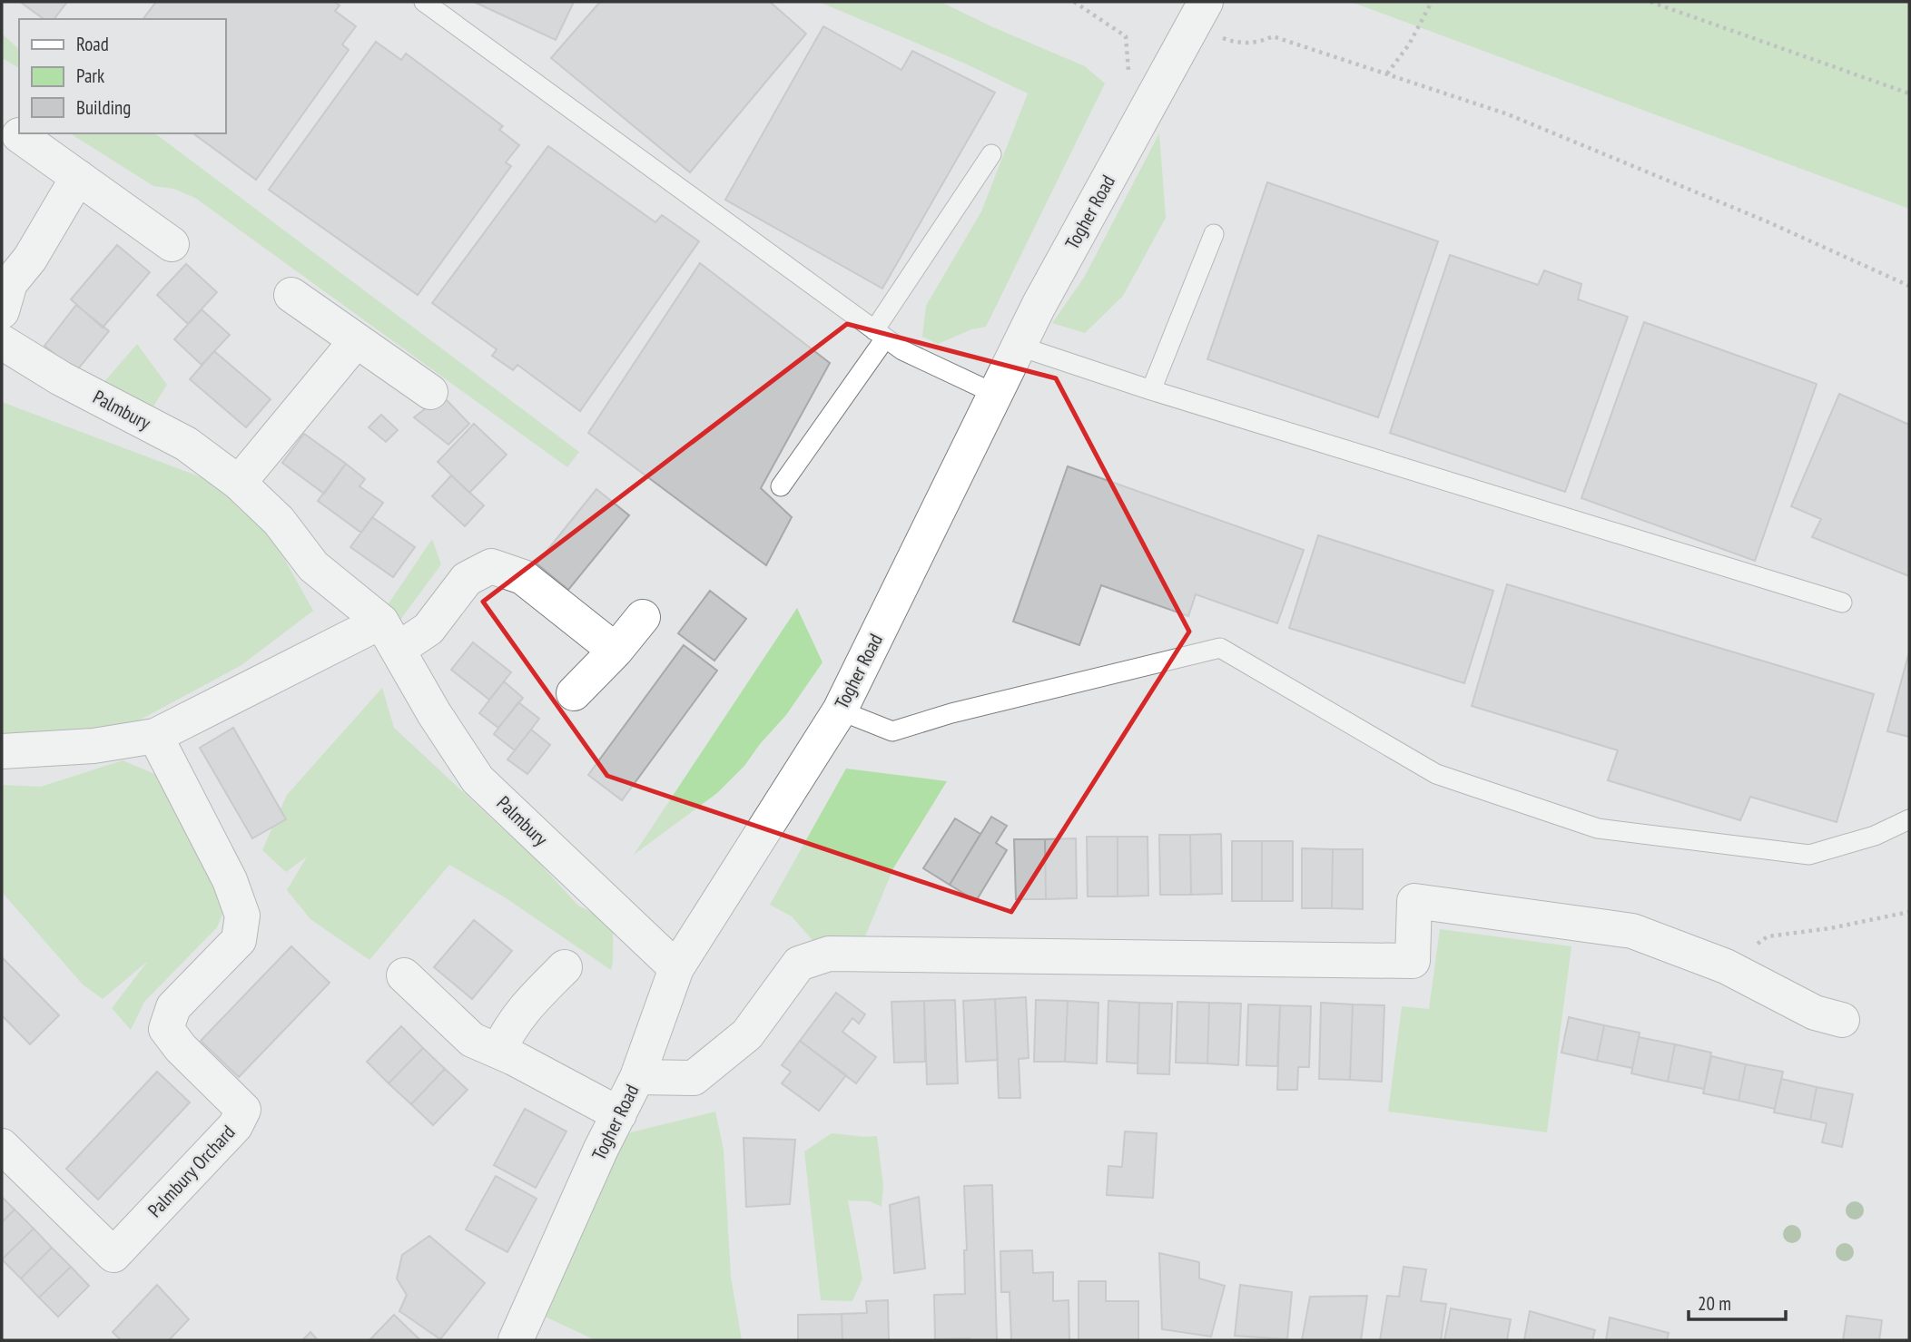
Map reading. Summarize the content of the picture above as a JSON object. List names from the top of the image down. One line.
{"streets":{"street":["Togher Road","Palmbury","Palmbury Orchard"]},"crossings":[["Togher Road","Palmbury"]],"legend":["Road","Park","Building"],"scale_bar":"20 m"}
